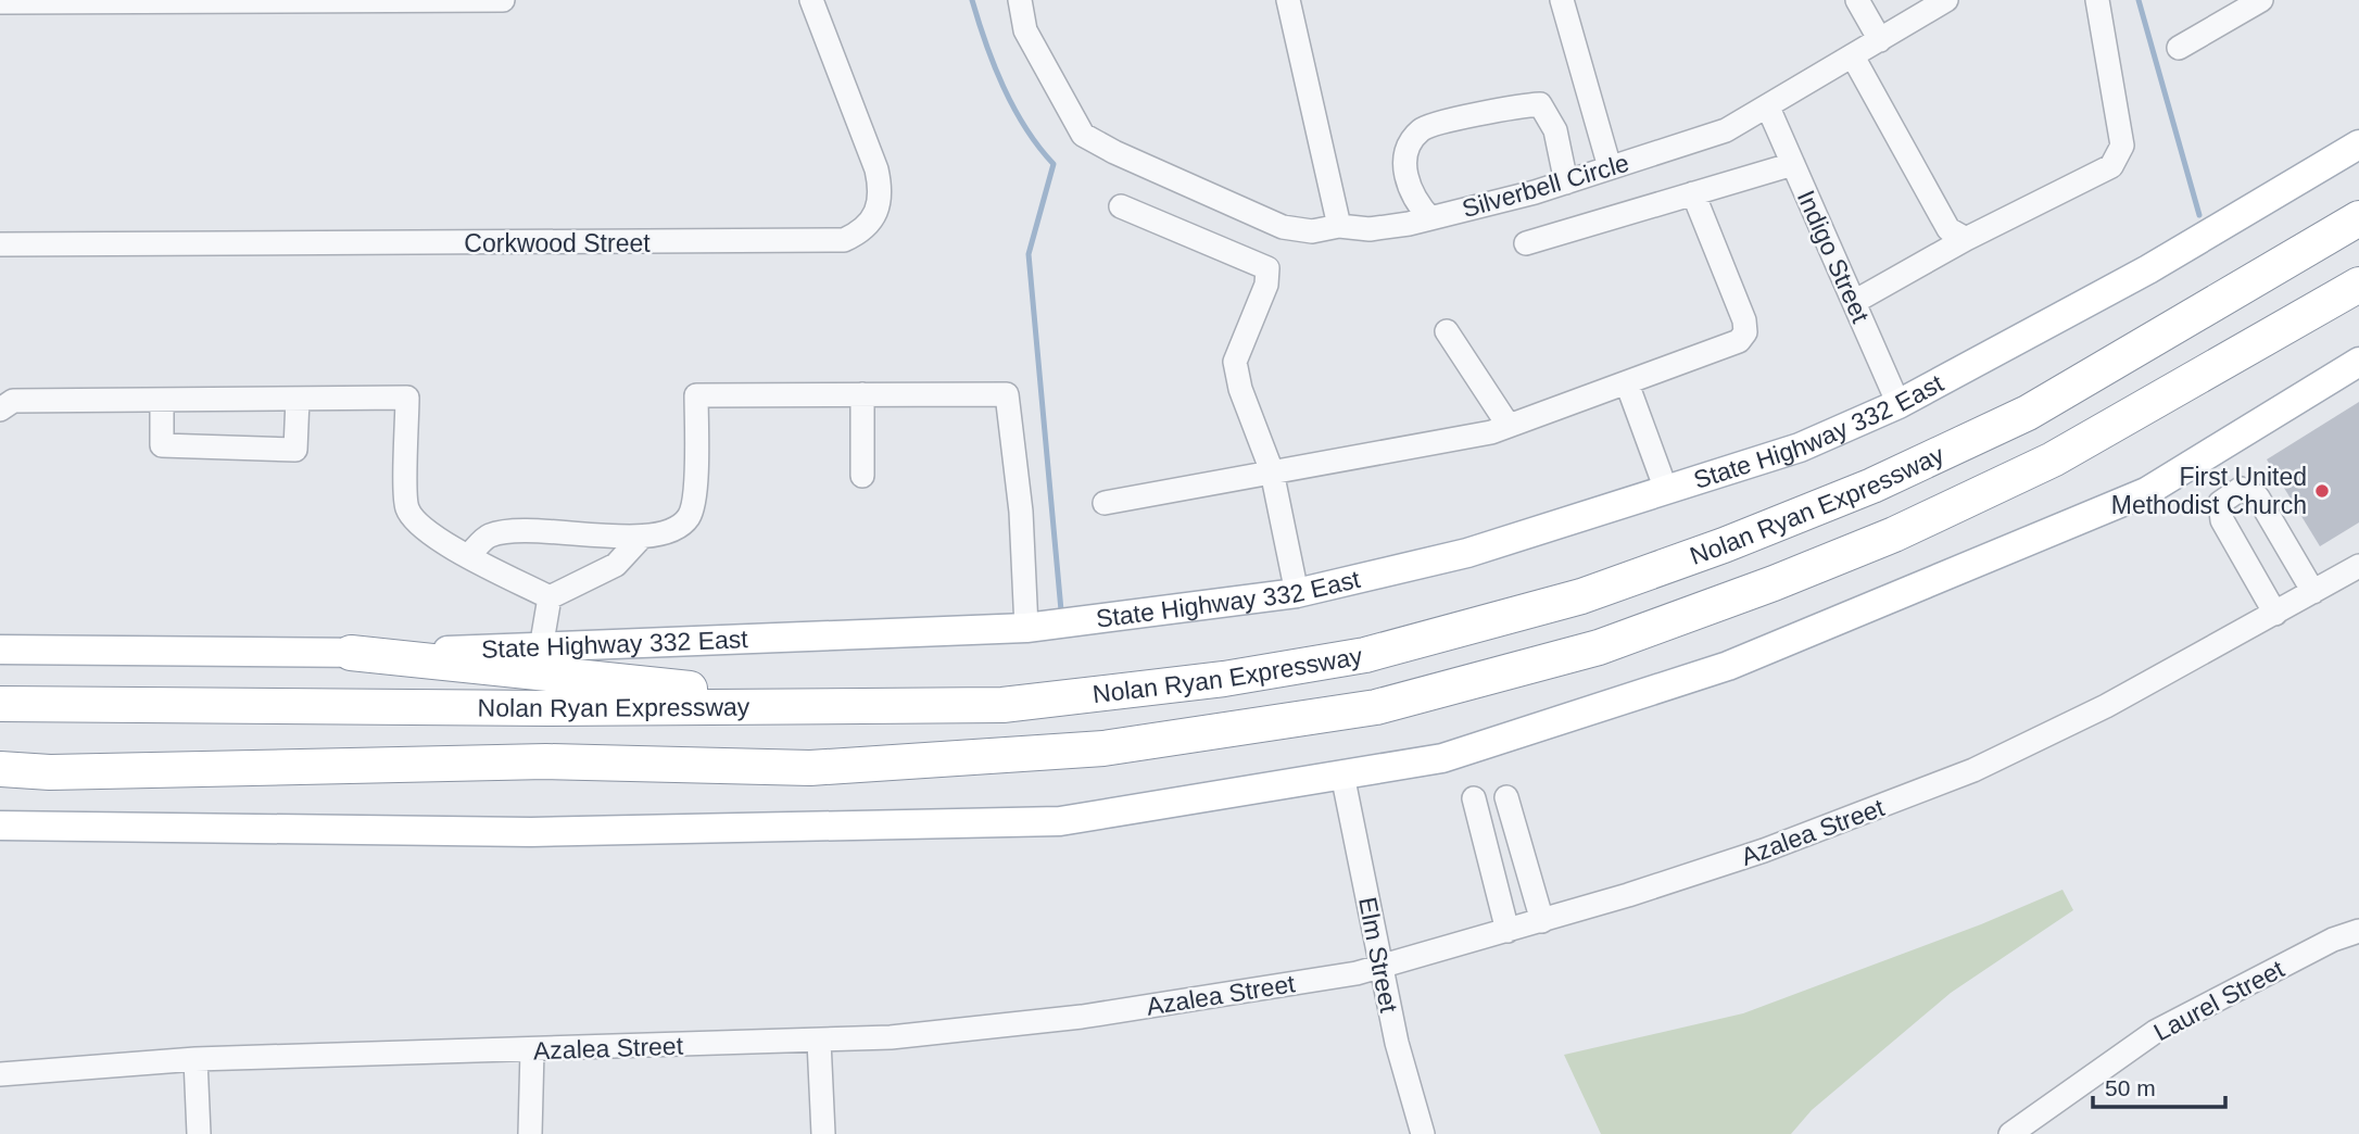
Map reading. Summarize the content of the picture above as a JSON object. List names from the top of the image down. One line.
{"streets":{"highway":["Nolan Ryan Expressway"],"main road":["State Highway 332 East"],"street":["Silverbell Circle","Corkwood Street","Indigo Street","Azalea Street","Elm Street","Laurel Street"]},"crossings":[["Silverbell Circle","Indigo Street"],["Indigo Street","State Highway 332 East"],["Azalea Street","Elm Street"]],"places":["First United Methodist Church"],"scale_bar":"50 m"}
